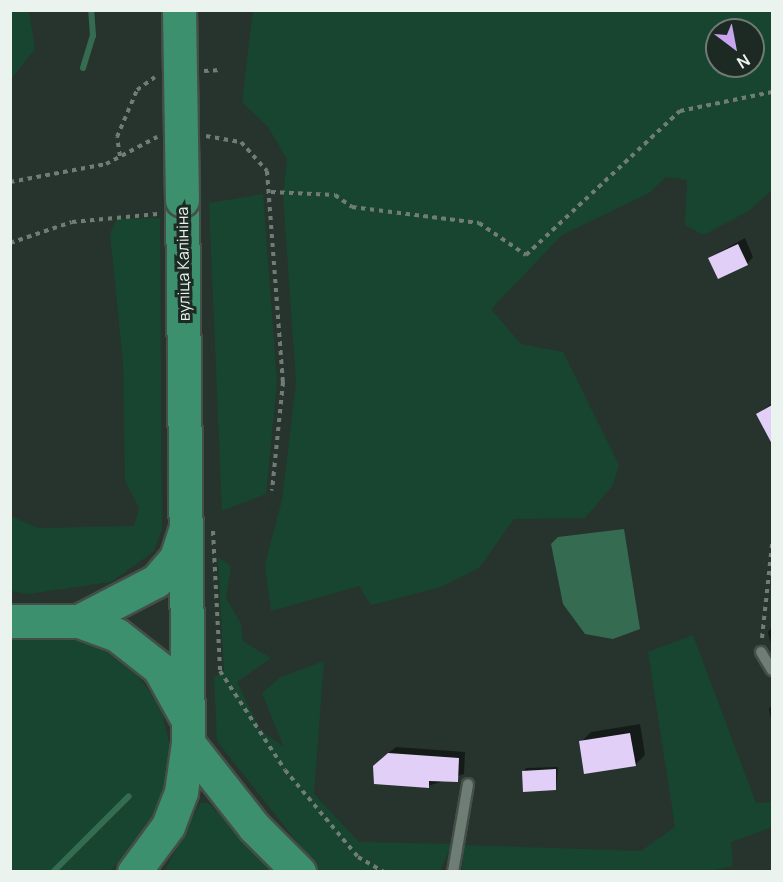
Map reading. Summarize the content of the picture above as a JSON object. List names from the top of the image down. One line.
{"streets":{"main road":["вуліца Калініна"]},"north":"bottom right"}
